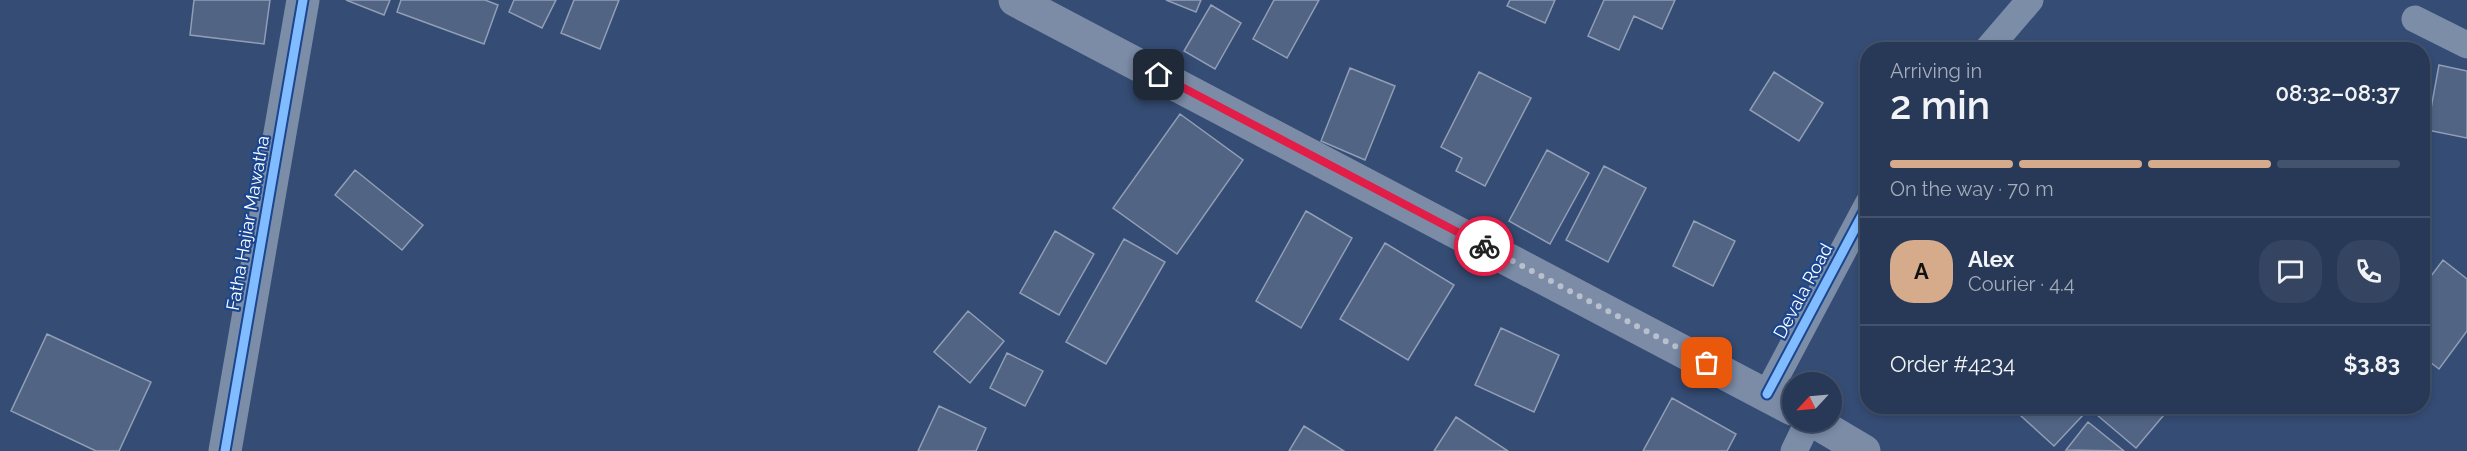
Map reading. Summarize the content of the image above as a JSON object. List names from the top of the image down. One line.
{"streets":{"street":["Fatha Hajiar Mawatha","Devala Road"]},"north":"bottom left","page":{"heading":["2 min","Arriving in","08:32–08:37"],"panel":["Alex","Courier · 4.4","Order #4234","$3.83"],"bar":"On the way · 70 m","round":"A"}}
